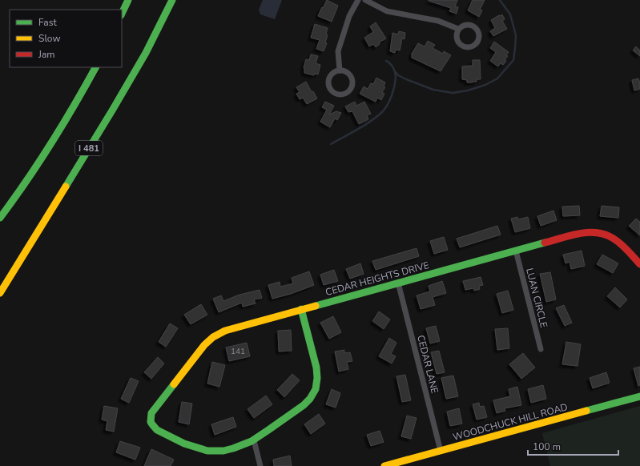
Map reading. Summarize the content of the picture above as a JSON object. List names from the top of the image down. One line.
{"streets":{"main road":["I 481","CEDAR HEIGHTS DRIVE","WOODCHUCK HILL ROAD"],"street":["LUAN CIRCLE","CEDAR LANE"]},"crossings":[["CEDAR HEIGHTS DRIVE","LUAN CIRCLE"],["CEDAR HEIGHTS DRIVE","CEDAR LANE"],["CEDAR LANE","WOODCHUCK HILL ROAD"]],"house_numbers":["141"],"legend":["Fast","Slow","Jam"],"scale_bar":"100 m"}
